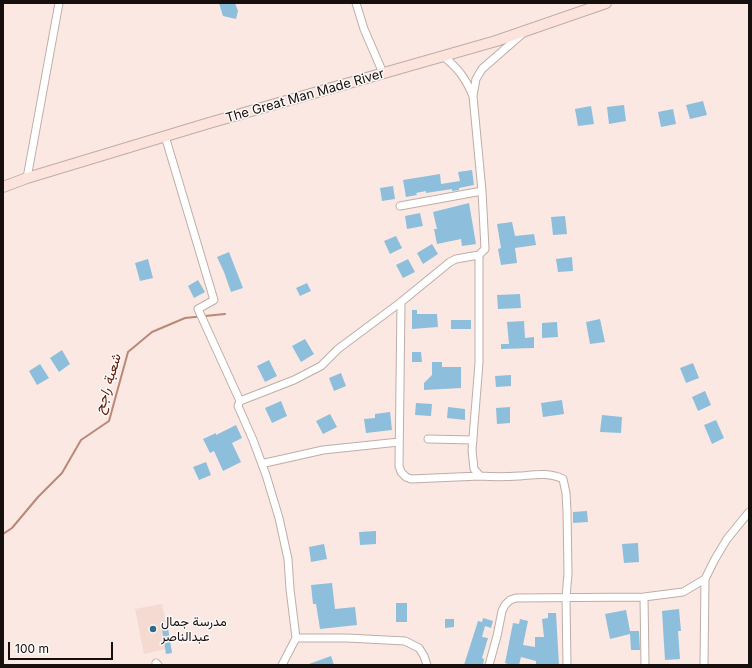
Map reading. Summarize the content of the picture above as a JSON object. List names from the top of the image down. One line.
{"streets":{"main road":["The Great Man Made River"]},"water":["شعبة راجح"],"places":["مدرسة جمال عبدالناصر"],"scale_bar":"100 m"}
